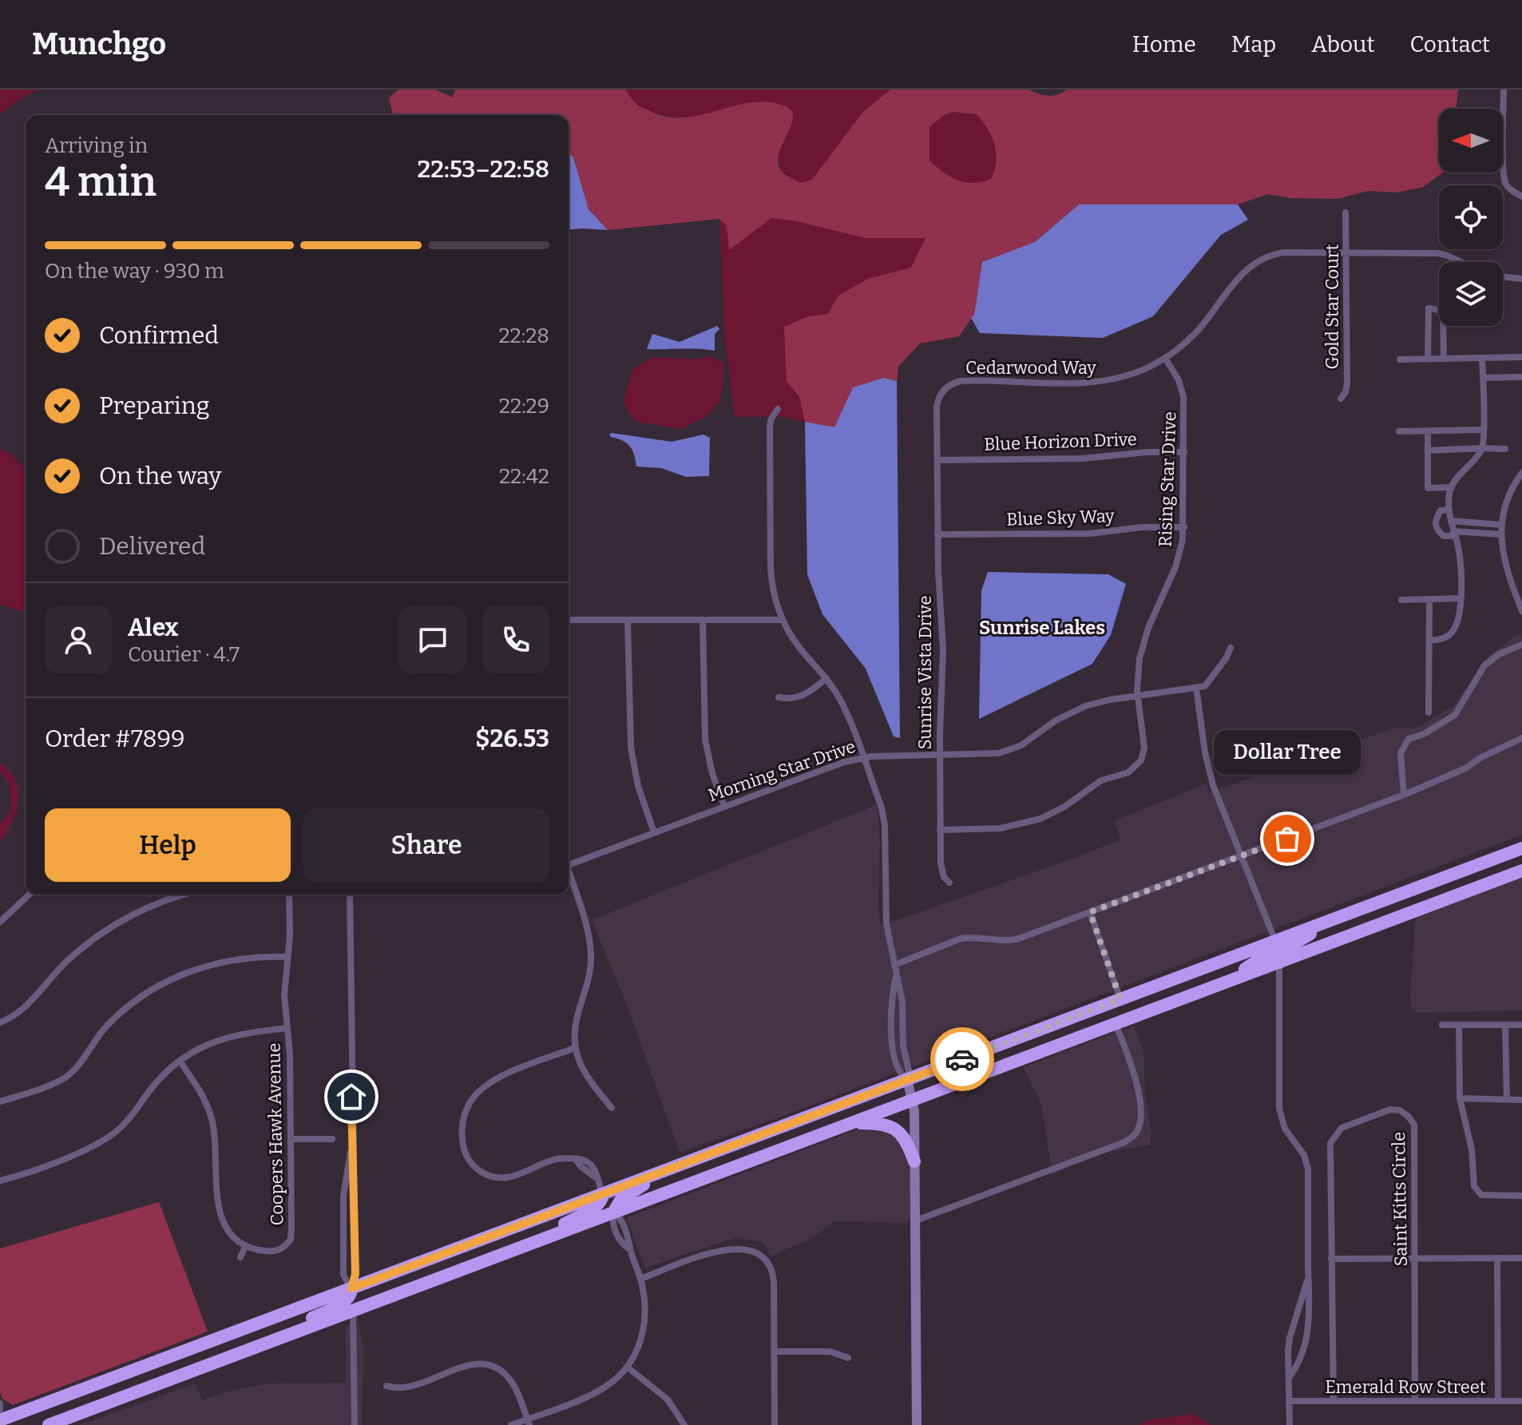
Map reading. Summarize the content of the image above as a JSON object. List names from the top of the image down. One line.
{"streets":{"street":["Gold Star Court","Cedarwood Way","Blue Horizon Drive","Rising Star Drive","Blue Sky Way","Sunrise Vista Drive","Morning Star Drive","Coopers Hawk Avenue","Saint Kitts Circle","Emerald Row Street"]},"crossings":[["Gold Star Court","Cedarwood Way"],["Cedarwood Way","Blue Horizon Drive"],["Cedarwood Way","Rising Star Drive"],["Cedarwood Way","Sunrise Vista Drive"],["Blue Horizon Drive","Rising Star Drive"],["Blue Horizon Drive","Sunrise Vista Drive"],["Rising Star Drive","Blue Sky Way"],["Rising Star Drive","Sunrise Vista Drive"],["Rising Star Drive","Morning Star Drive"],["Blue Sky Way","Sunrise Vista Drive"],["Sunrise Vista Drive","Morning Star Drive"],["Saint Kitts Circle","Emerald Row Street"]],"districts":["Sunrise Lakes"],"places":["Dollar Tree"],"north":"left","page":{"header":"Munchgo","nav":["Home","Map","About","Contact"],"heading":["4 min","Arriving in","22:53–22:58"],"panel":["Alex","Courier · 4.7","Order #7899","$26.53"],"bar":"On the way · 930 m","list":[["Confirmed","22:28"],["Preparing","22:29"],["On the way","22:42"],"Delivered"],"bubble":"Dollar Tree","buttons":["Help","Share"]}}
